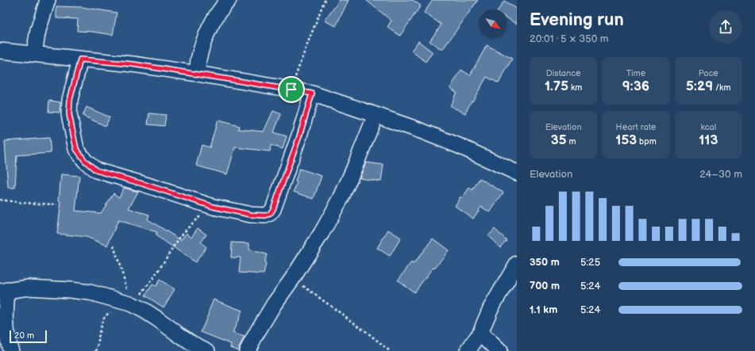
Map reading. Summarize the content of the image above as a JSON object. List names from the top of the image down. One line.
{"scale_bar":"20 m","north":"bottom right","page":{"heading":["Evening run","20:01 · 5 × 350 m"],"stats":[["Distance","1.75 km"],["Time","9:36"],["Pace","5:29 /km"],["Elevation","35 m"],["Heart rate","153 bpm"],["kcal","113"]],"chart":["Elevation","24–30 m"],"list":[{"name":"350 m","note":"5:25"},{"name":"700 m","note":"5:24"},{"name":"1.1 km","note":"5:24"}],"scale":"20 m"}}
